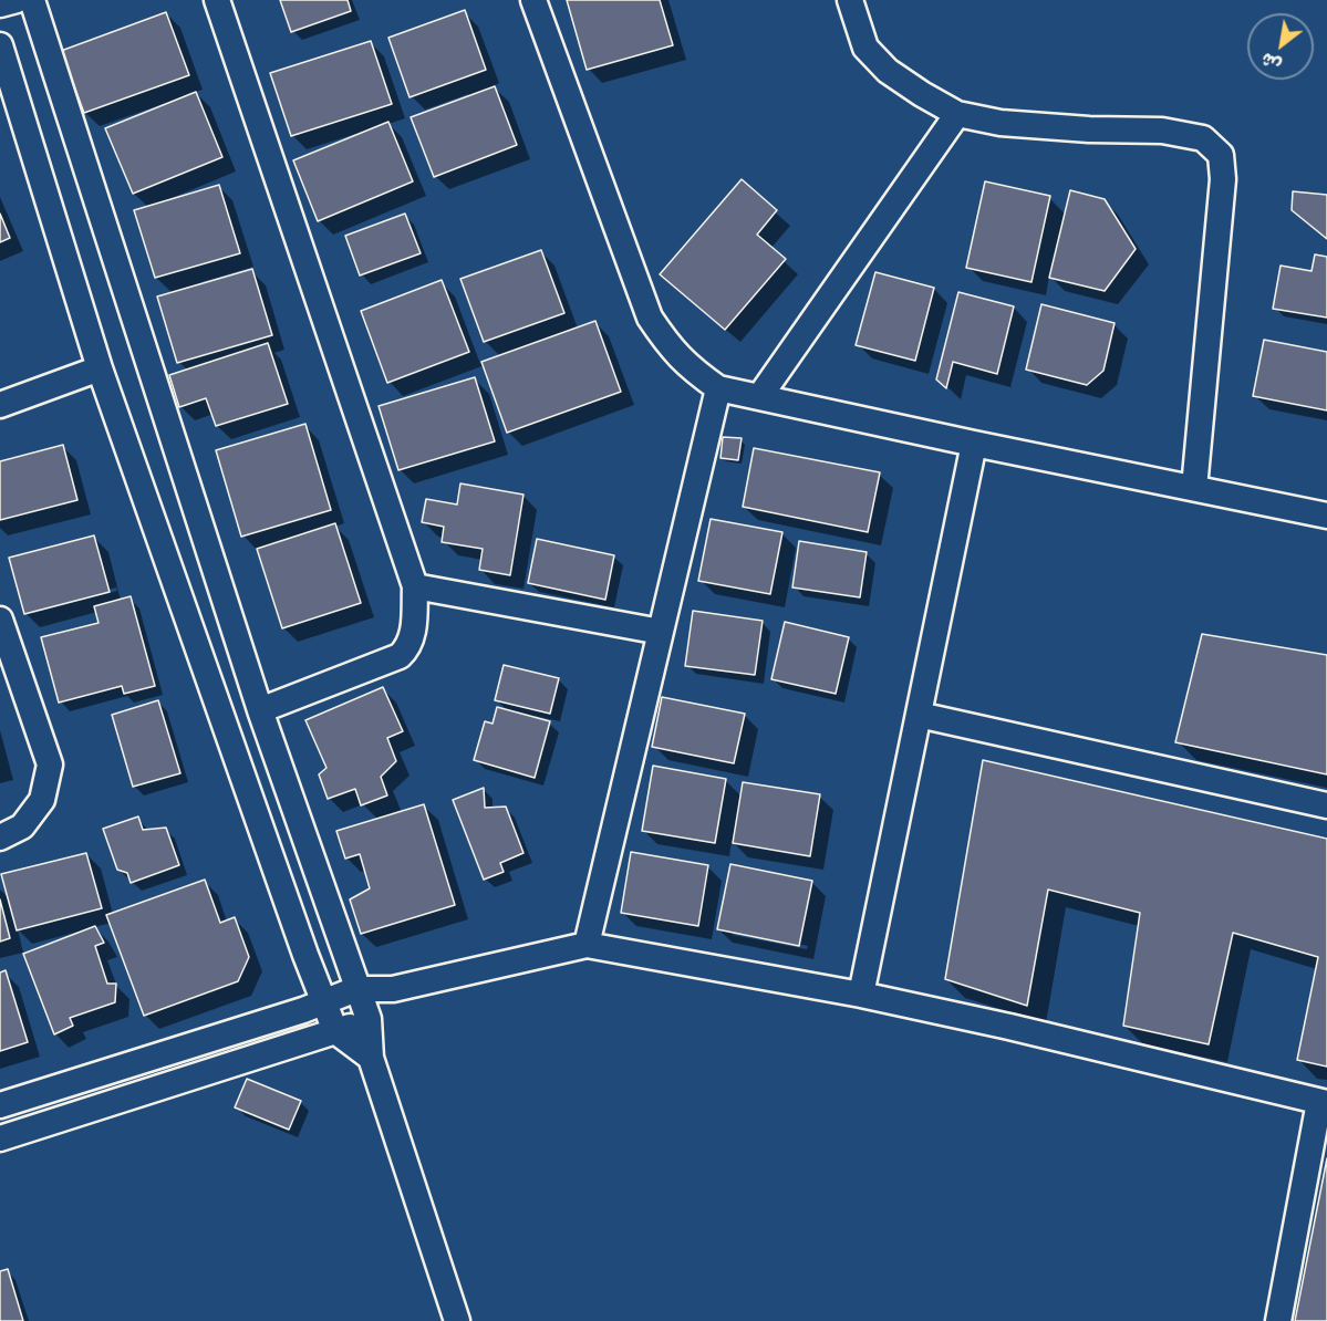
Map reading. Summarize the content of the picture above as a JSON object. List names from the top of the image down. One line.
{"north":"bottom left"}
